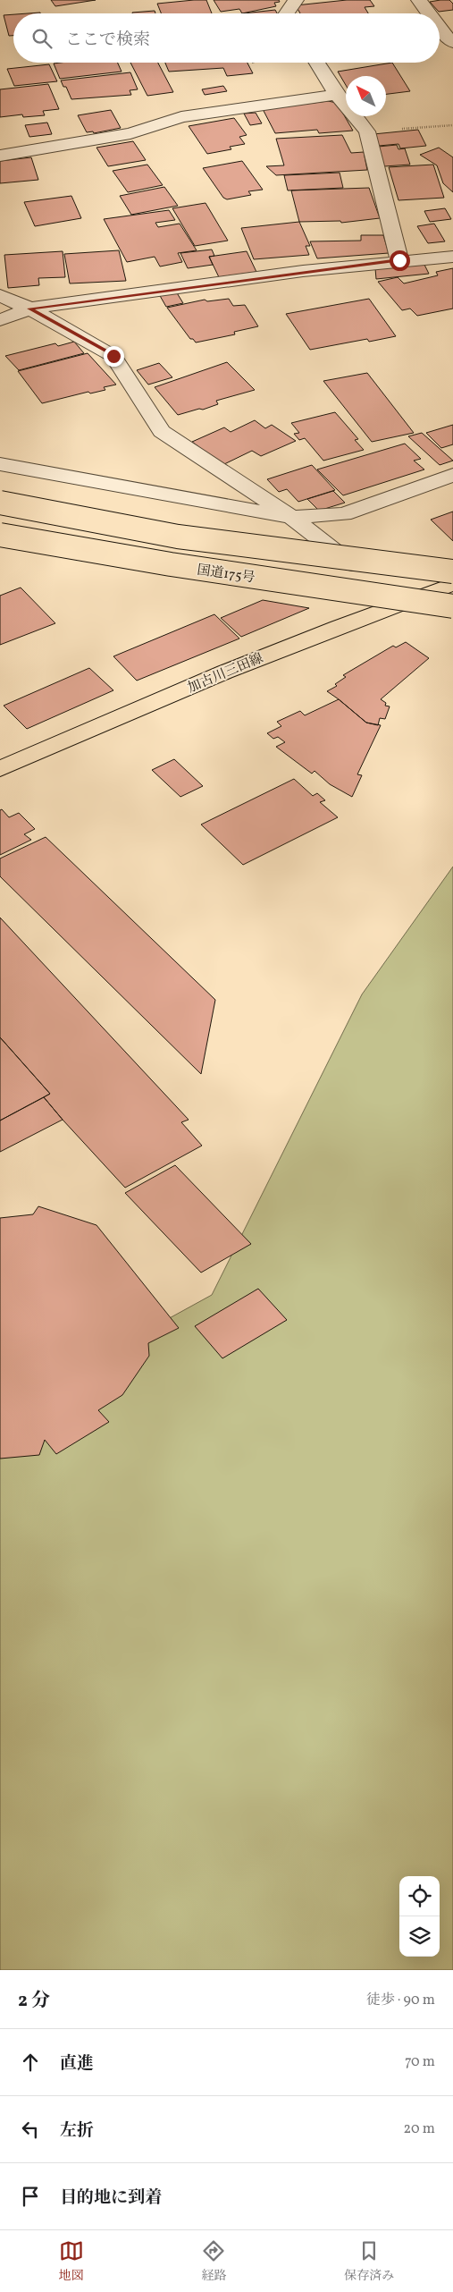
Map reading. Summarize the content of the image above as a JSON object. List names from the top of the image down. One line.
{"streets":{"main road":["国道175号","加古川三田線"]},"north":"top left","page":{"search":"ここで検索","heading":["2 分","徒歩 · 90 m"],"list":[["直進","70 m"],["左折","20 m"],"目的地に到着"],"nav":["地図","経路","保存済み"]}}
